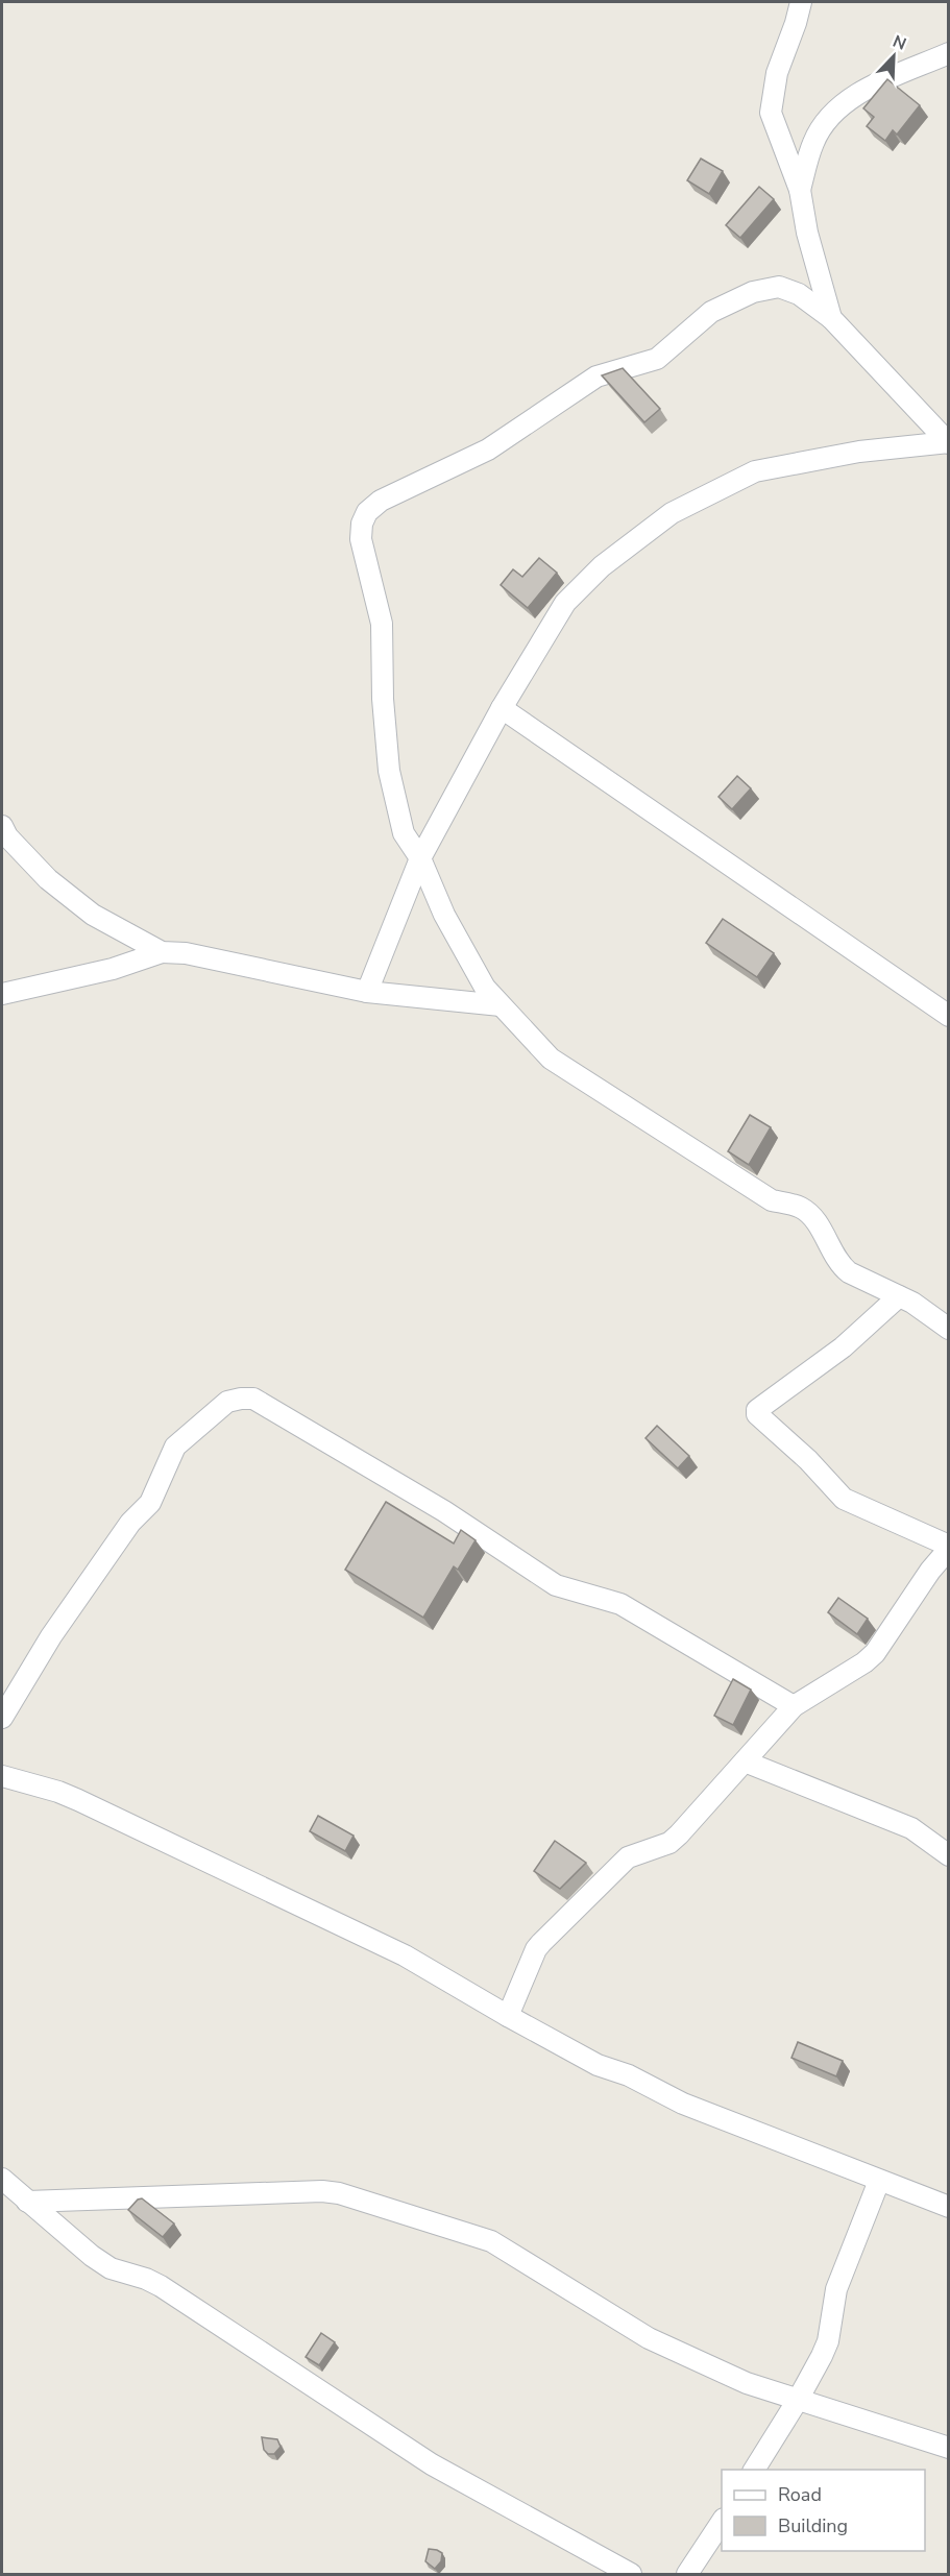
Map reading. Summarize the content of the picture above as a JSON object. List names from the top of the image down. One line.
{"legend":["Road","Building"],"north":"top right"}
